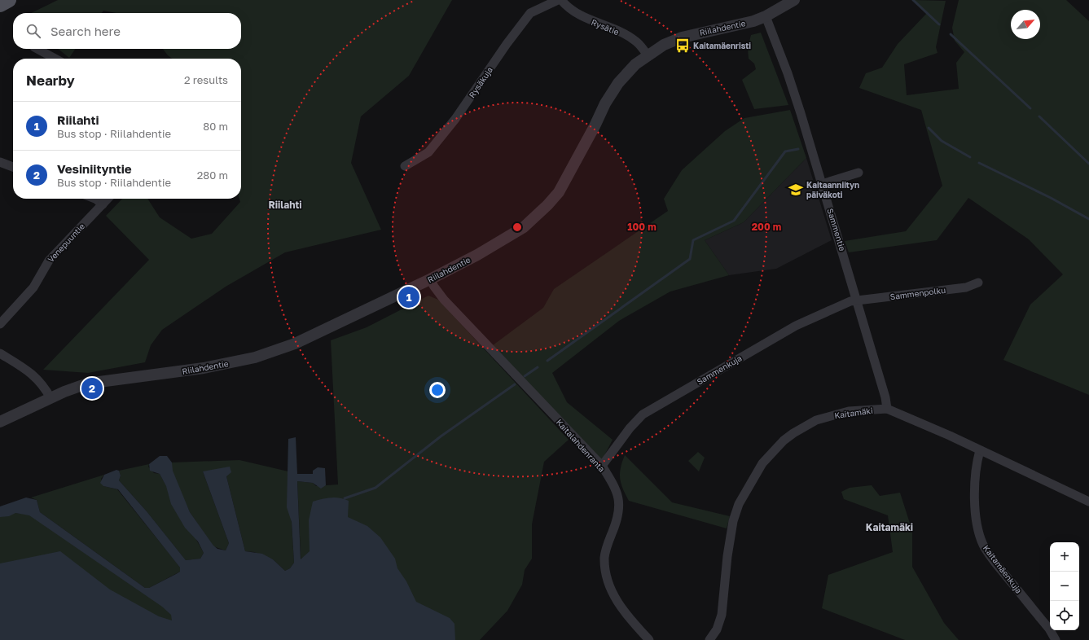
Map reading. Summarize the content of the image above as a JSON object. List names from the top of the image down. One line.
{"streets":{"street":["Rysätie","Riilahdentie","Rysäkuja","Sammentie","Venepuuntie","Sammenpolku","Sammenkuja","Kaitamäki","Kaitalahdenranta","Kaitamäenkuja"]},"crossings":[["Rysätie","Riilahdentie"],["Riilahdentie","Sammentie"],["Riilahdentie","Kaitalahdenranta"],["Sammentie","Sammenpolku"],["Sammentie","Sammenkuja"],["Sammentie","Kaitamäki"],["Sammenpolku","Sammenkuja"],["Sammenkuja","Kaitalahdenranta"],["Kaitamäki","Kaitamäenkuja"]],"districts":["Riilahti","Kaitamäki"],"places":{"bus stop":["Kaitamäenristi"],"school or university":["Kaitaanniityn päiväkoti"]},"north":"top right","page":{"search":"Search here","heading":["Nearby","2 results"],"list":[{"mark":"1","name":"Riilahti","note":"Bus stop · Riilahdentie","value":"80 m"},{"mark":"2","name":"Vesiniityntie","note":"Bus stop · Riilahdentie","value":"280 m"}],"pins":["1","2"],"map_buttons":["+","−"]},"rings":["100 m","200 m"]}
